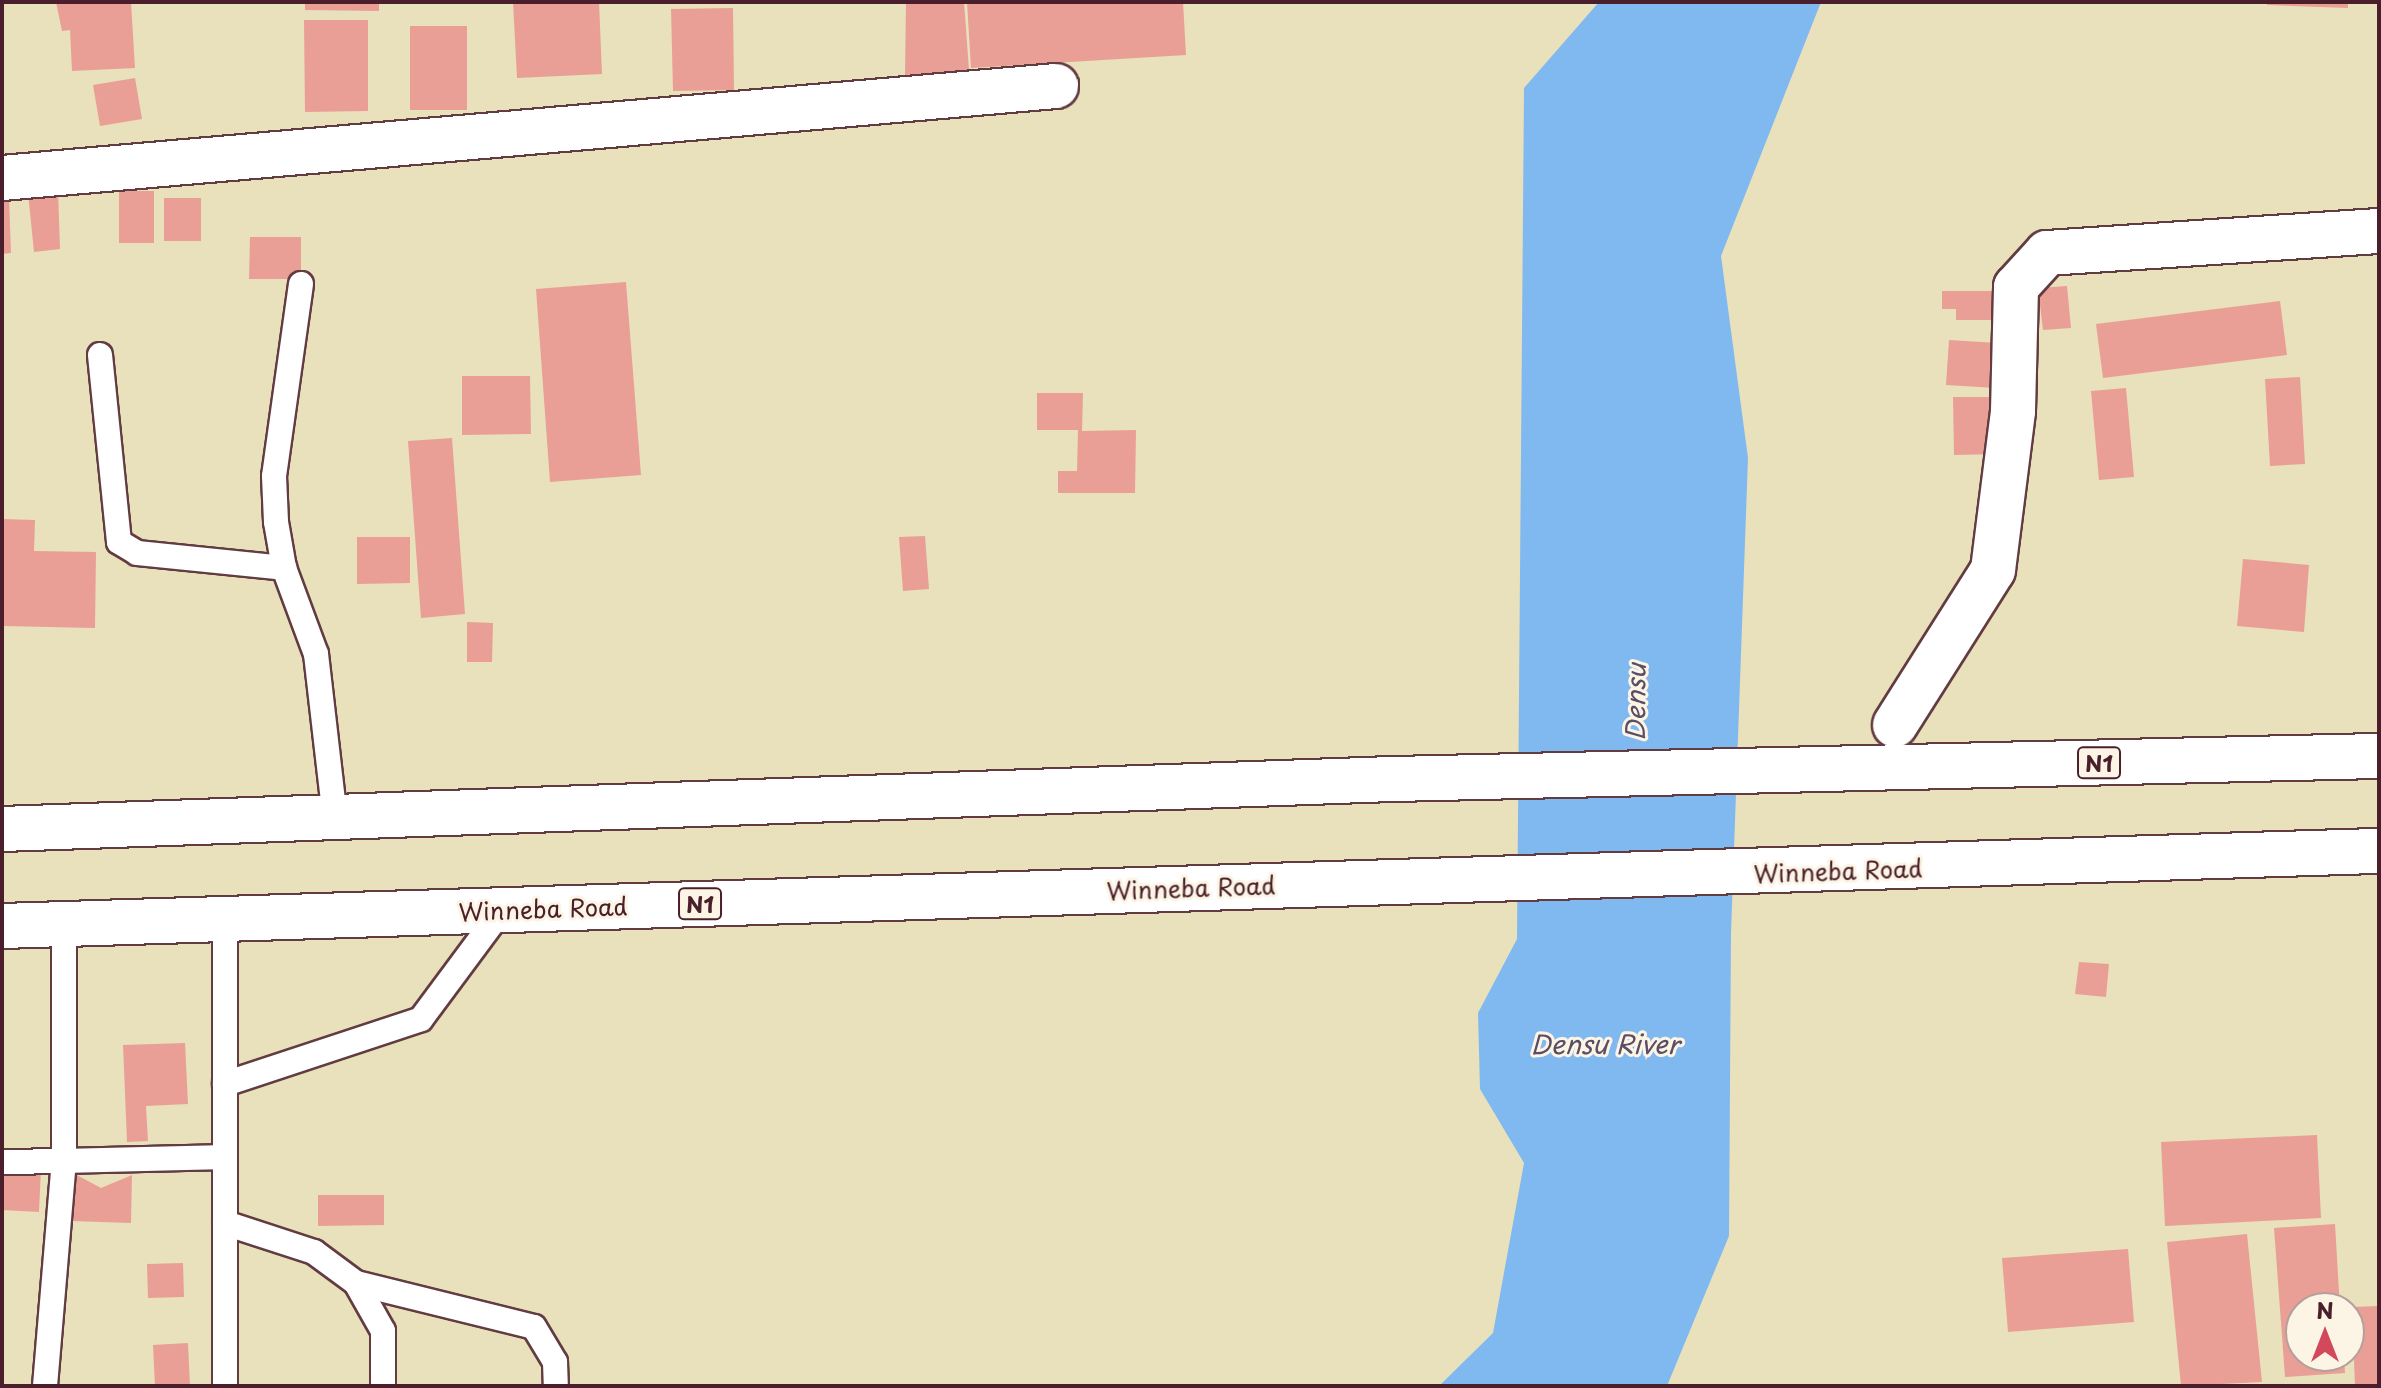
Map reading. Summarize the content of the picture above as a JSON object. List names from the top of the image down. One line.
{"streets":{"main road":["N1","Winneba Road"]},"water":["Densu","Densu River"],"north":"top"}
